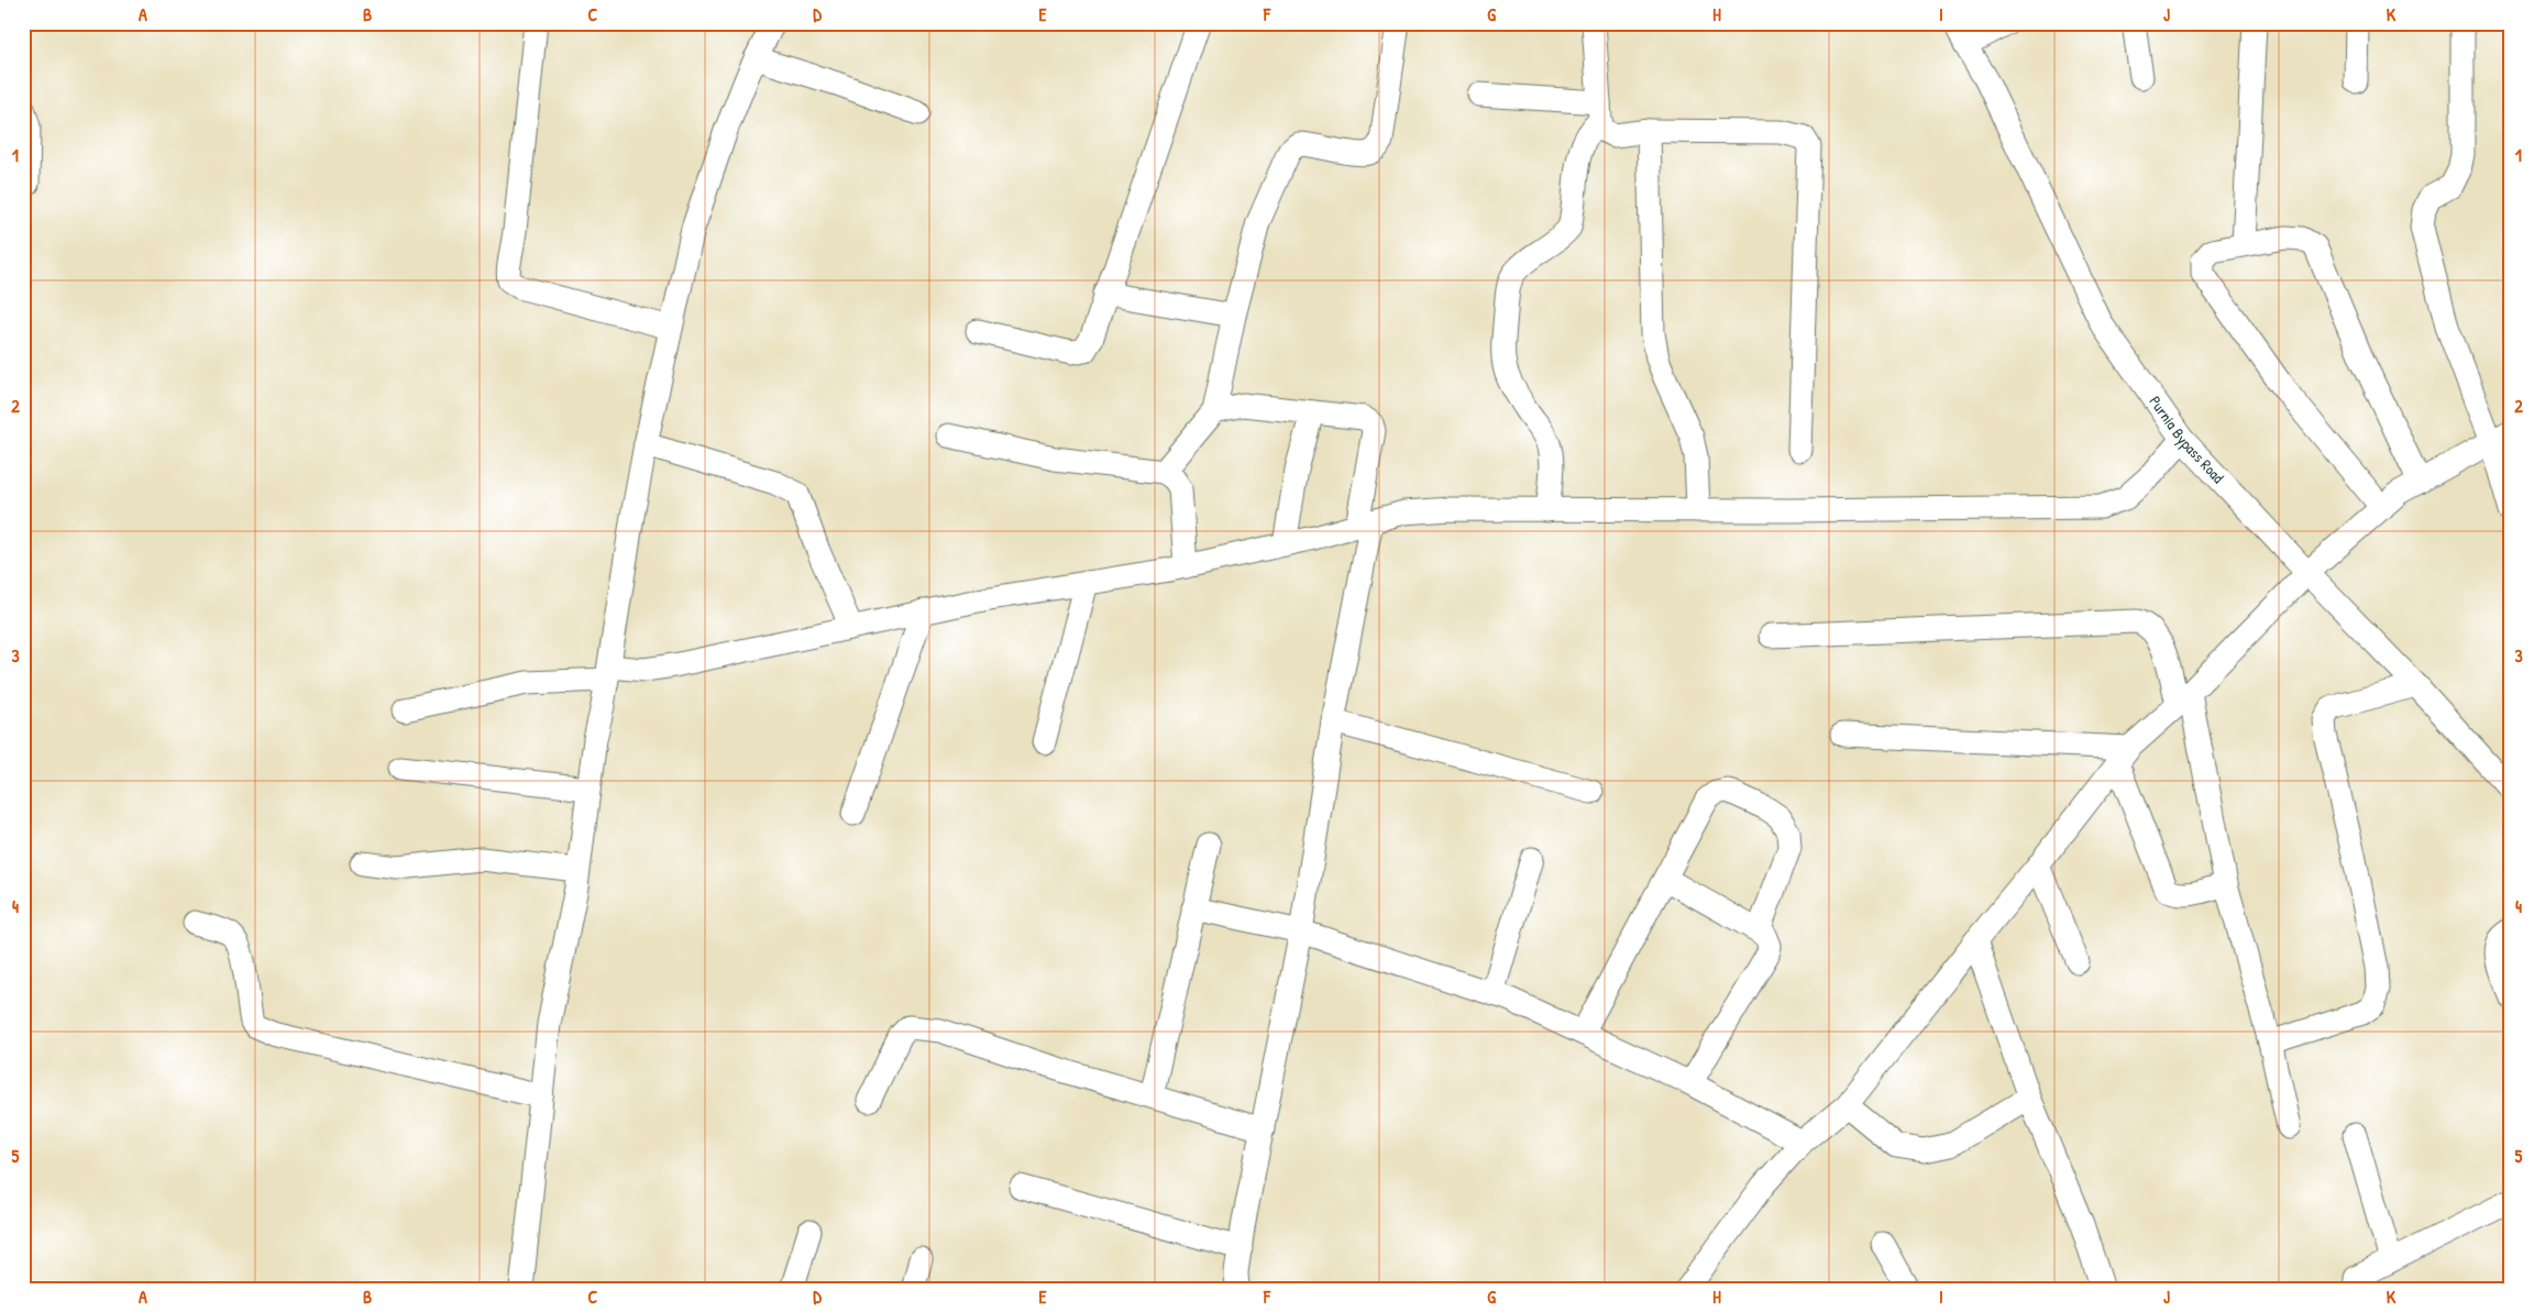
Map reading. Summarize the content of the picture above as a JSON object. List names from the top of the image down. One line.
{"streets":{"street":["Purnia Bypass Road"]},"grid":{"columns":["A","B","C","D","E","F","G","H","I","J","K"],"rows":["1","2","3","4","5"]}}
